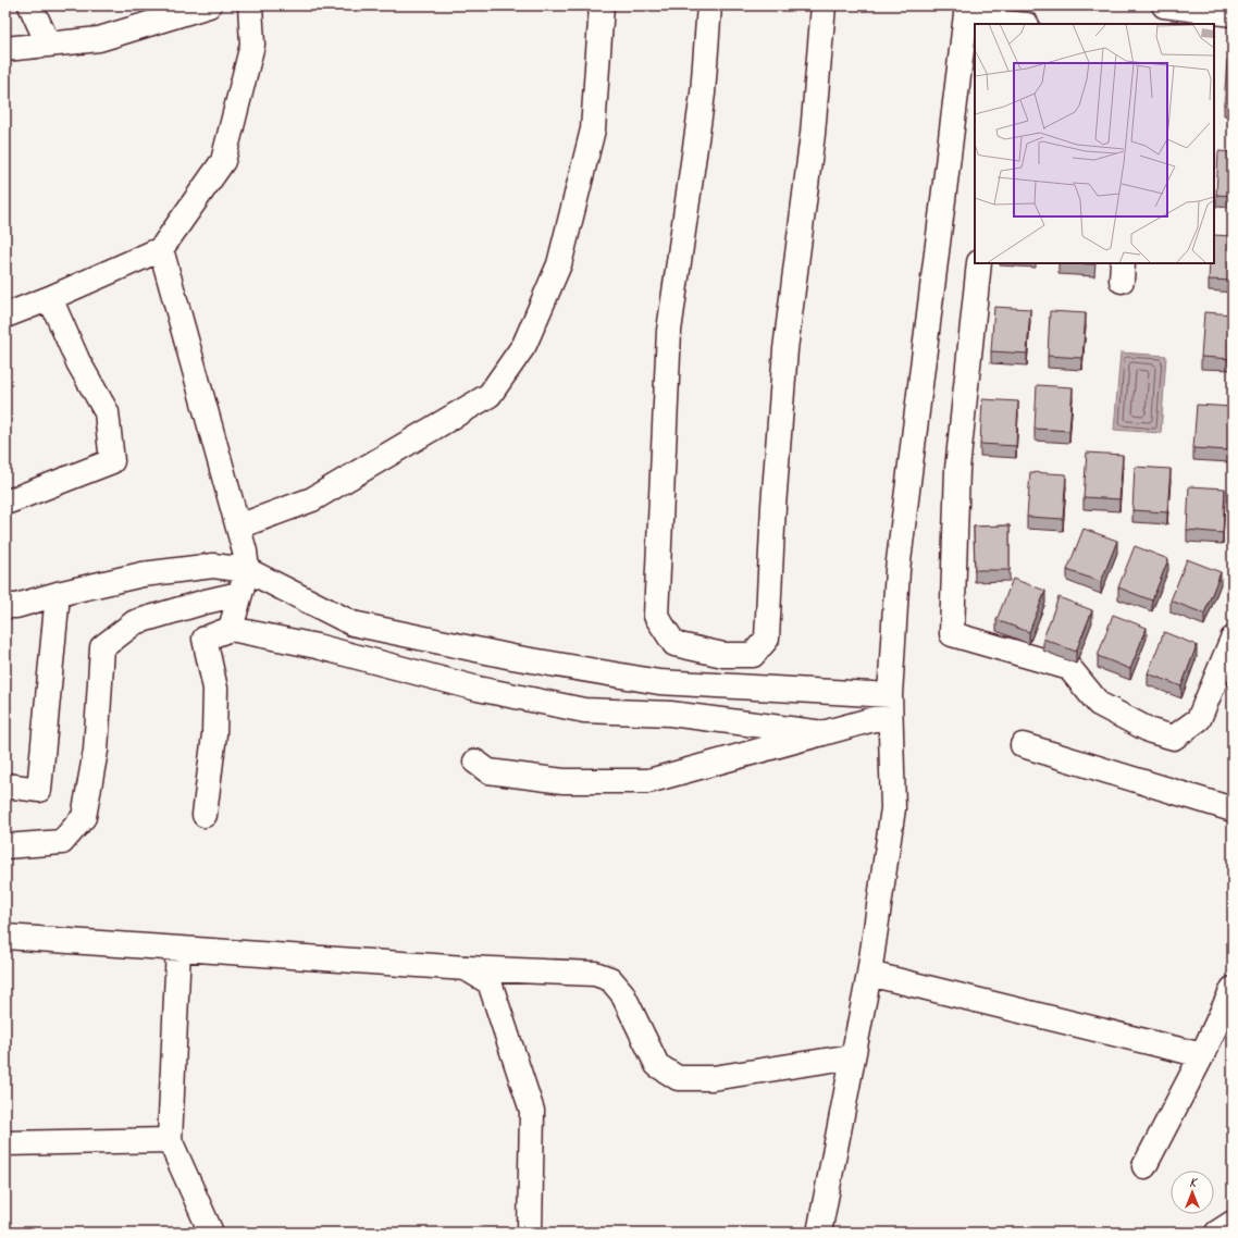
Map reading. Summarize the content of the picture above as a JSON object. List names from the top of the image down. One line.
{"north":"top"}
